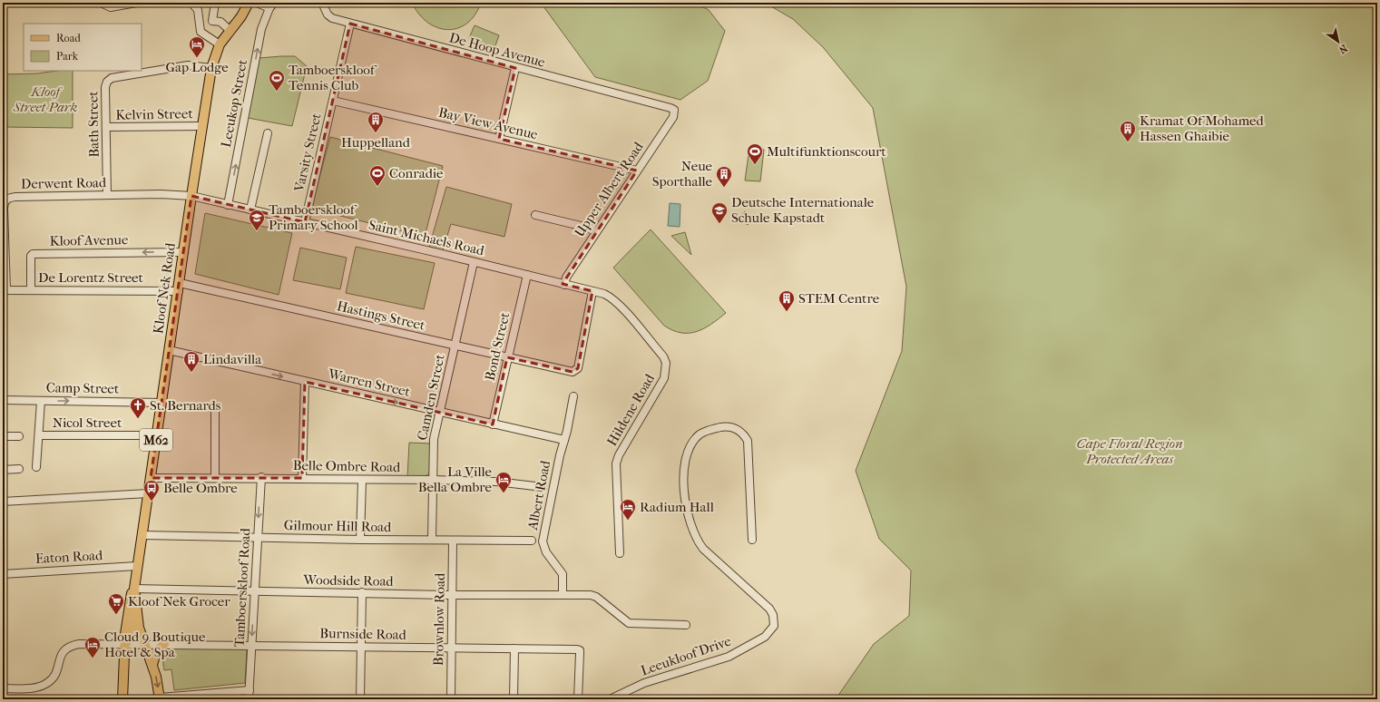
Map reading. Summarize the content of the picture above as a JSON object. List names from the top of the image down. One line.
{"streets":{"main road":["Kloof Nek Road","M62"],"street":["De Hoop Avenue","Leeukop Street","Kelvin Street","Bay View Avenue","Bath Street","Varsity Street","Derwent Road","Upper Albert Road","Saint Michaels Road","Kloof Avenue","De Lorentz Street","Hastings Street","Bond Street","Warren Street","Camp Street","Camden Street","Hildene Road","Nicol Street","Belle Ombre Road","Albert Road","Gilmour Hill Road","Eaton Road","Woodside Road","Tamboerskloof Road","Brownlow Road","Burnside Road","Leeukloof Drive"]},"crossings":[["De Hoop Avenue","Varsity Street"],["De Hoop Avenue","Upper Albert Road"],["Leeukop Street","Saint Michaels Road"],["Kelvin Street","Bath Street"],["Kelvin Street","Kloof Nek Road"],["Bay View Avenue","Varsity Street"],["Bay View Avenue","Upper Albert Road"],["Bath Street","Derwent Road"],["Bath Street","Kloof Nek Road"],["Varsity Street","Saint Michaels Road"],["Derwent Road","Saint Michaels Road"],["Derwent Road","De Lorentz Street"],["Derwent Road","Kloof Nek Road"],["Upper Albert Road","Saint Michaels Road"],["Saint Michaels Road","Kloof Nek Road"],["Saint Michaels Road","Hastings Street"],["Saint Michaels Road","Bond Street"],["Saint Michaels Road","Camden Street"],["Saint Michaels Road","Hildene Road"],["Kloof Avenue","De Lorentz Street"],["Kloof Avenue","Kloof Nek Road"],["De Lorentz Street","Kloof Nek Road"],["De Lorentz Street","Hastings Street"],["Kloof Nek Road","Hastings Street"],["Kloof Nek Road","Warren Street"],["Kloof Nek Road","Camp Street"],["Kloof Nek Road","Nicol Street"],["Kloof Nek Road","M62"],["Kloof Nek Road","Belle Ombre Road"],["Kloof Nek Road","Gilmour Hill Road"],["Kloof Nek Road","Eaton Road"],["Kloof Nek Road","Woodside Road"],["Hastings Street","Bond Street"],["Hastings Street","Camden Street"],["Hastings Street","Hildene Road"],["Bond Street","Warren Street"],["Warren Street","Camden Street"],["Warren Street","Albert Road"],["Camden Street","Belle Ombre Road"],["Camden Street","Gilmour Hill Road"],["M62","Woodside Road"],["M62","Burnside Road"],["Belle Ombre Road","Tamboerskloof Road"],["Albert Road","Woodside Road"],["Gilmour Hill Road","Tamboerskloof Road"],["Gilmour Hill Road","Brownlow Road"],["Woodside Road","Tamboerskloof Road"],["Woodside Road","Brownlow Road"],["Tamboerskloof Road","Burnside Road"],["Brownlow Road","Burnside Road"]],"one_way":["Kloof Avenue","Warren Street","Camp Street","Tamboerskloof Road"],"parks":["Kloof Street Park","Cape Floral Region Protected Areas"],"places":{"hotel":["Gap Lodge","La Ville Bella Ombre","Radium Hall","Cloud 9 Boutique Hotel & Spa"],"sports":["Tamboerskloof Tennis Club","Multifunktionscourt","Conradie"],"building":["Huppelland","Kramat Of Mohamed Hassen Ghaibie","Neue Sporthalle","STEM Centre","Lindavilla"],"school or university":["Deutsche Internationale Schule Kapstadt","Tamboerskloof Primary School"],"church":["St. Bernards"],"bus stop":["Belle Ombre"],"supermarket":["Kloof Nek Grocer"]},"legend":["Road","Park"],"north":"bottom right"}
